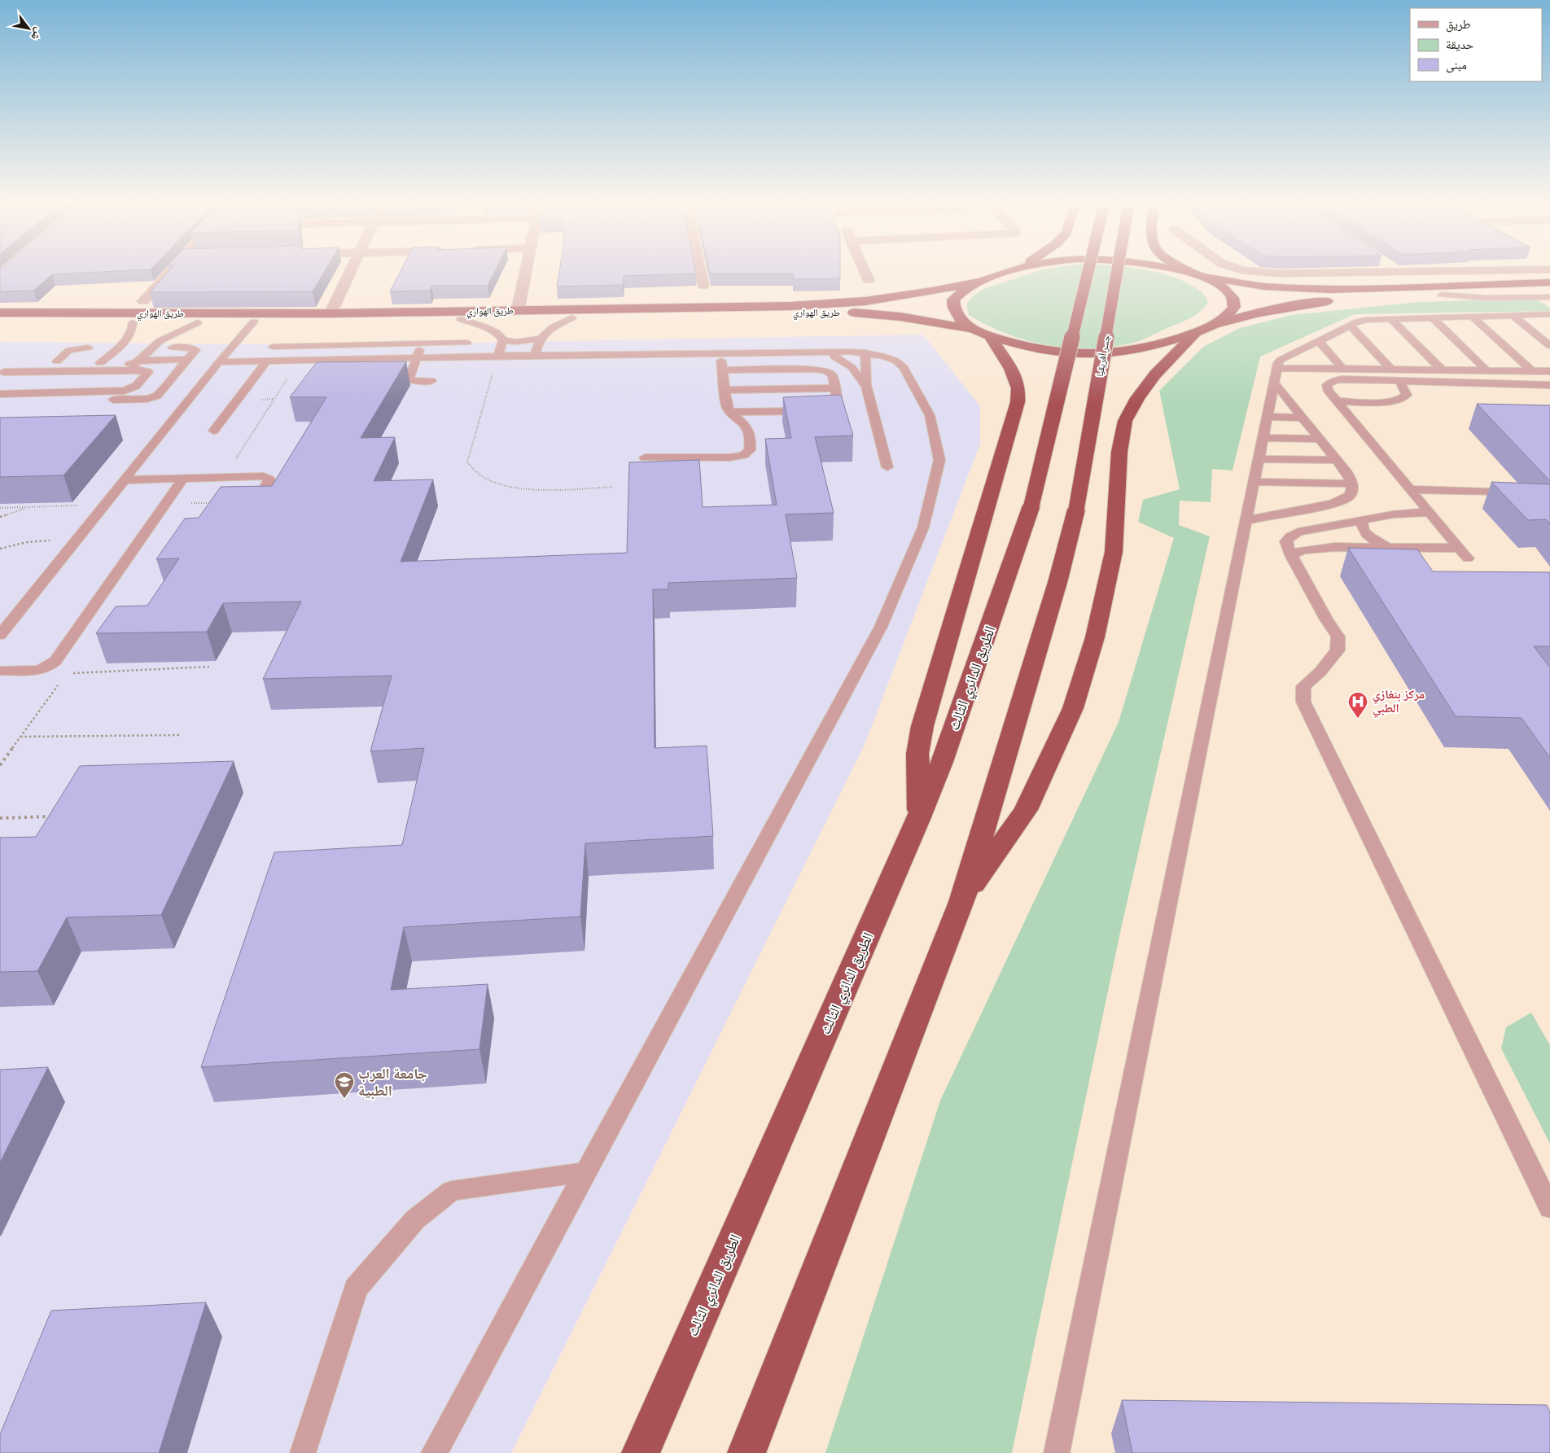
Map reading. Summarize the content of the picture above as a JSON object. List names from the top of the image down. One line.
{"streets":{"highway":["طريق الهواري","جسر أفريقيا","الطريق الدائري الثالث"]},"places":{"hospital":["مركز بنغازي الطبي"],"school or university":["جامعة العرب الطبية"]},"legend":["طريق","حديقة","مبنى"],"north":"bottom right"}
